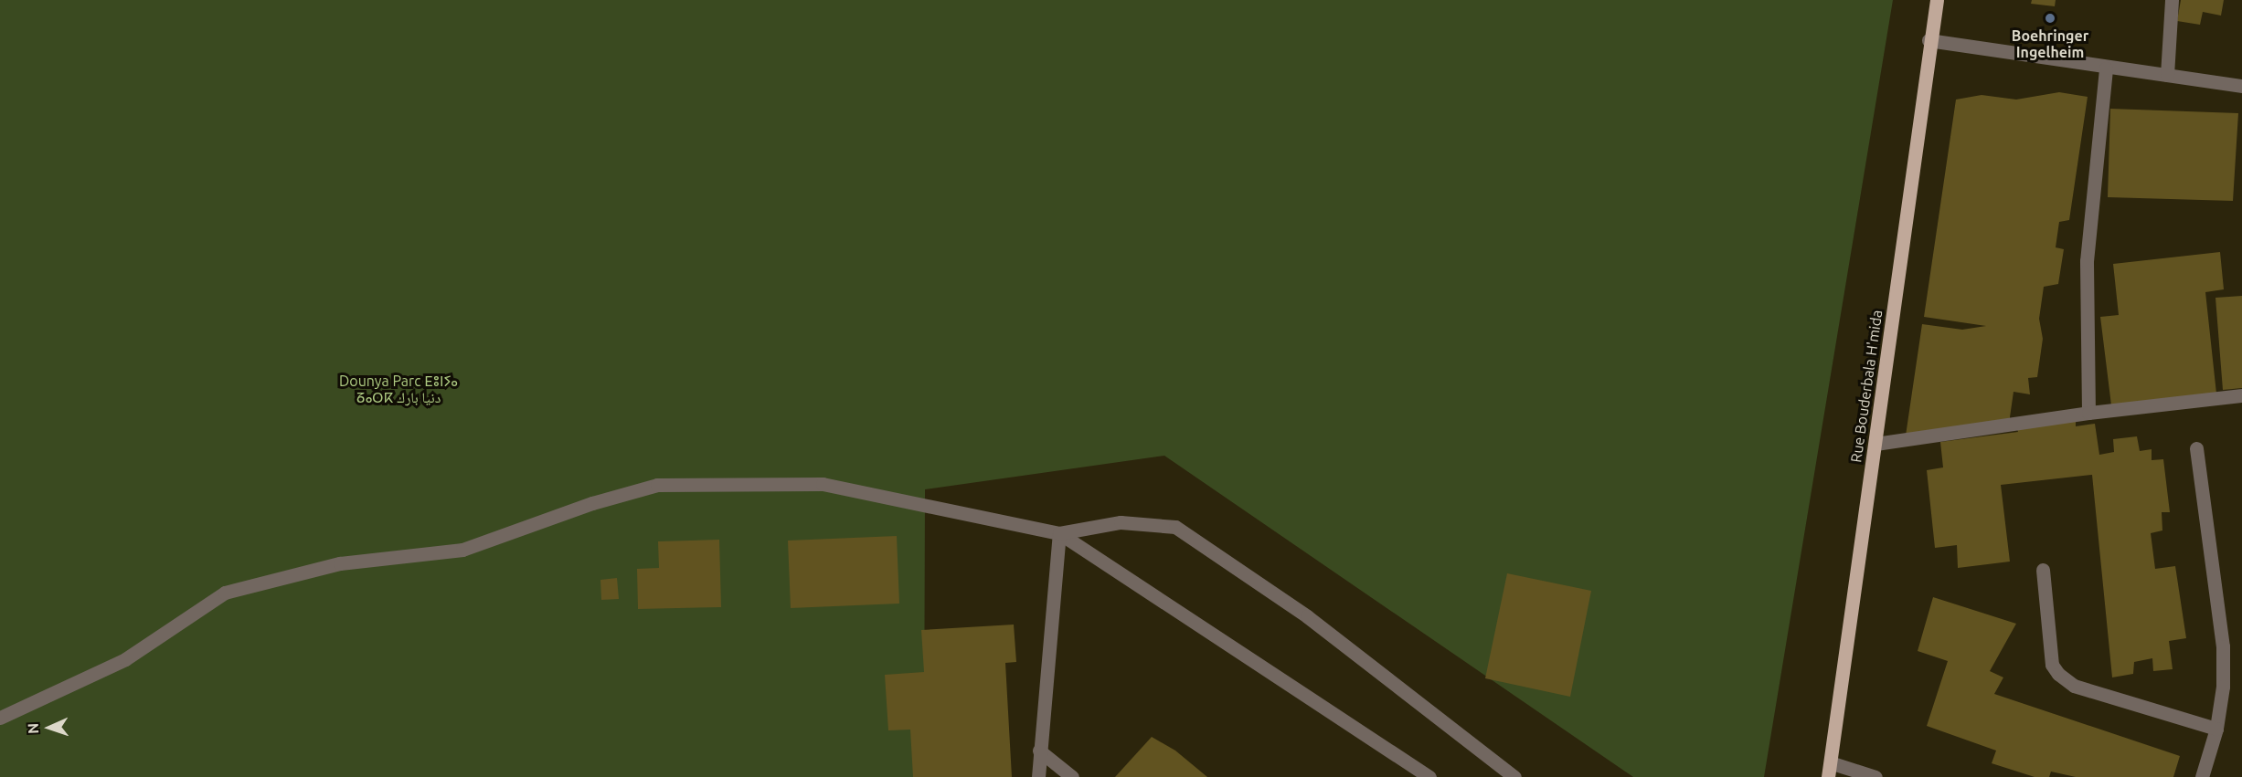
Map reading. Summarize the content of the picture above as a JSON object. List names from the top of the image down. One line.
{"streets":{"main road":["Rue Bouderbala H'mida"]},"parks":["Dounya Parc ⴹⵓⵏⵢⴰ ⵒⴰⵔⴽ دنيا بارك"],"places":["Boehringer Ingelheim"],"north":"left"}
